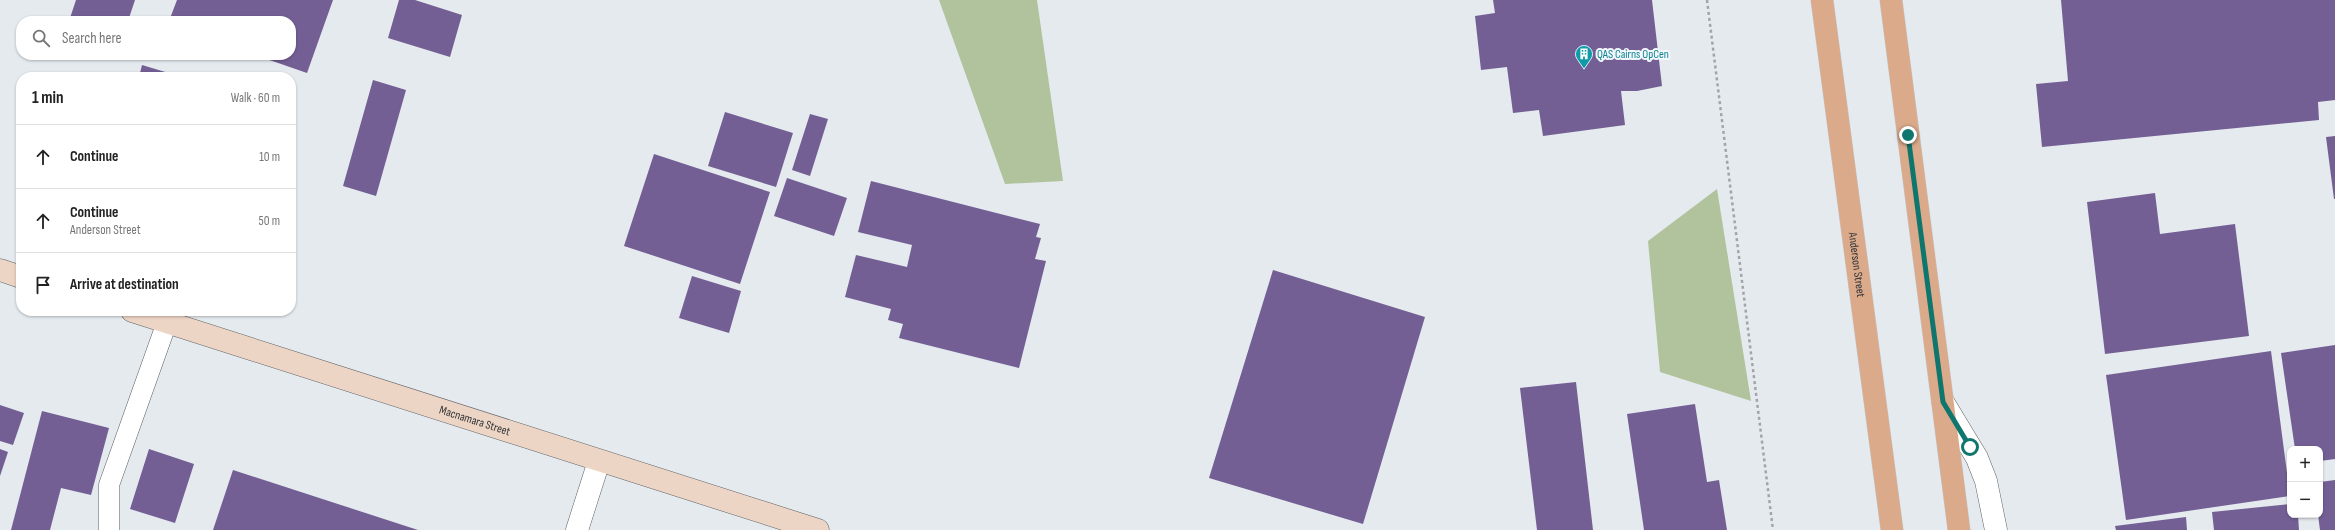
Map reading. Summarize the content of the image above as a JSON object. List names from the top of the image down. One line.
{"streets":{"main road":["Anderson Street"],"street":["Macnamara Street"]},"places":{"building":["QAS Cairns OpCen"]},"page":{"search":"Search here","heading":["1 min","Walk · 60 m"],"list":[["Continue","10 m"],["Continue","Anderson Street","50 m"],"Arrive at destination"],"map_buttons":["+","−"]}}
